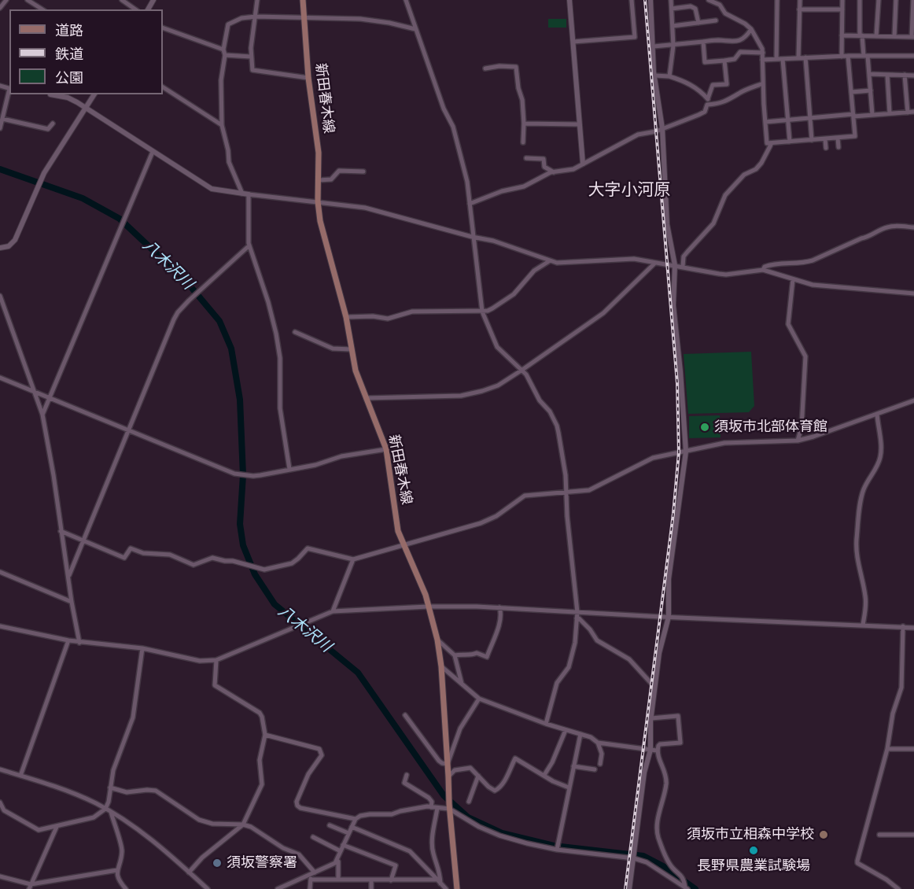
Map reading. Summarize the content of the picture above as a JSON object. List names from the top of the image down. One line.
{"streets":{"main road":["新田春木線"]},"districts":["大字小河原"],"water":["八木沢川"],"places":["須坂市北部体育館","須坂市立相森中学校","長野県農業試験場","須坂警察署"],"legend":["道路","鉄道","公園"]}
